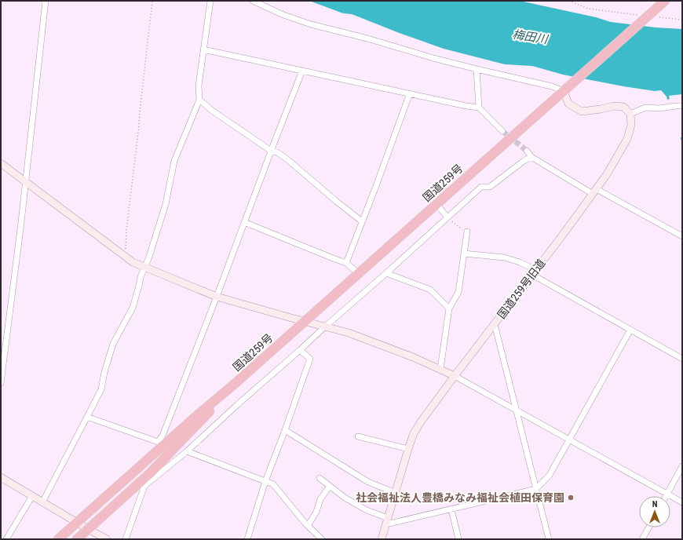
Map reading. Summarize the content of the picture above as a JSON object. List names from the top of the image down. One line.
{"streets":{"highway":["国道259号"],"street":["国道259号旧道"]},"water":["梅田川"],"places":["社会福祉法人豊橋みなみ福祉会植田保育園"],"north":"top"}
